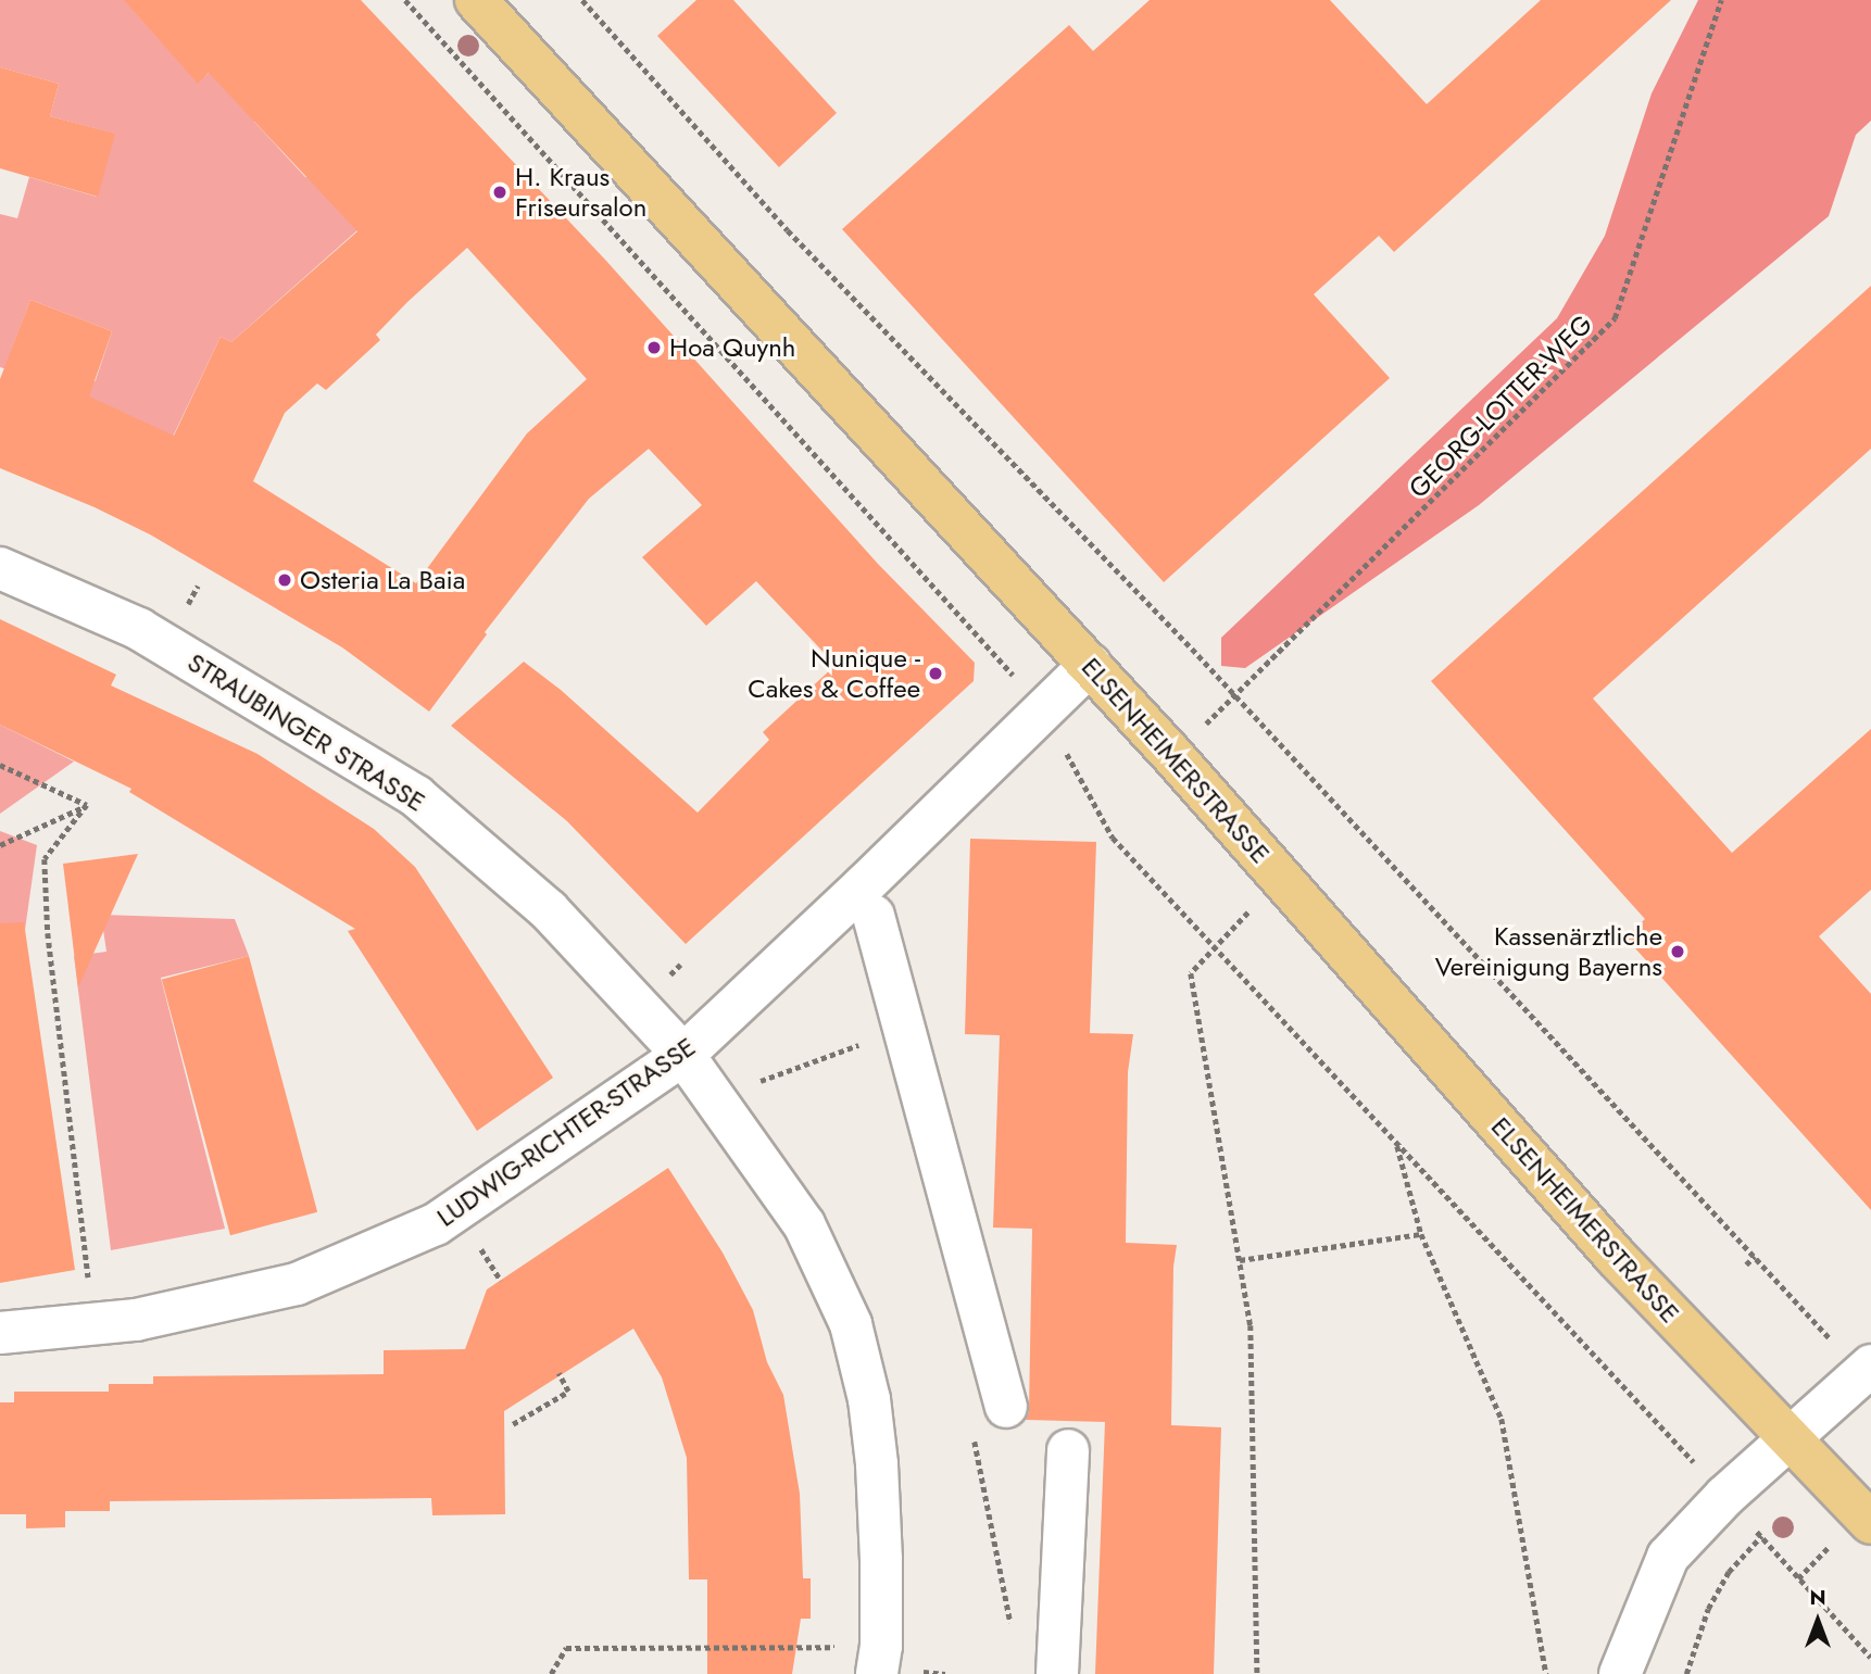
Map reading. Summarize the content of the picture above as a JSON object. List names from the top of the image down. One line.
{"streets":{"main road":["ELSENHEIMERSTRASSE"],"street":["STRAUBINGER STRASSE","LUDWIG-RICHTER-STRASSE"],"path":["GEORG-LOTTER-WEG"]},"crossings":[["GEORG-LOTTER-WEG","ELSENHEIMERSTRASSE"],["STRAUBINGER STRASSE","LUDWIG-RICHTER-STRASSE"],["ELSENHEIMERSTRASSE","LUDWIG-RICHTER-STRASSE"]],"places":["H. Kraus Friseursalon","Hoa Quynh","Osteria La Baia","Nunique - Cakes & Coffee","Kassenärztliche Vereinigung Bayerns"],"north":"top"}
